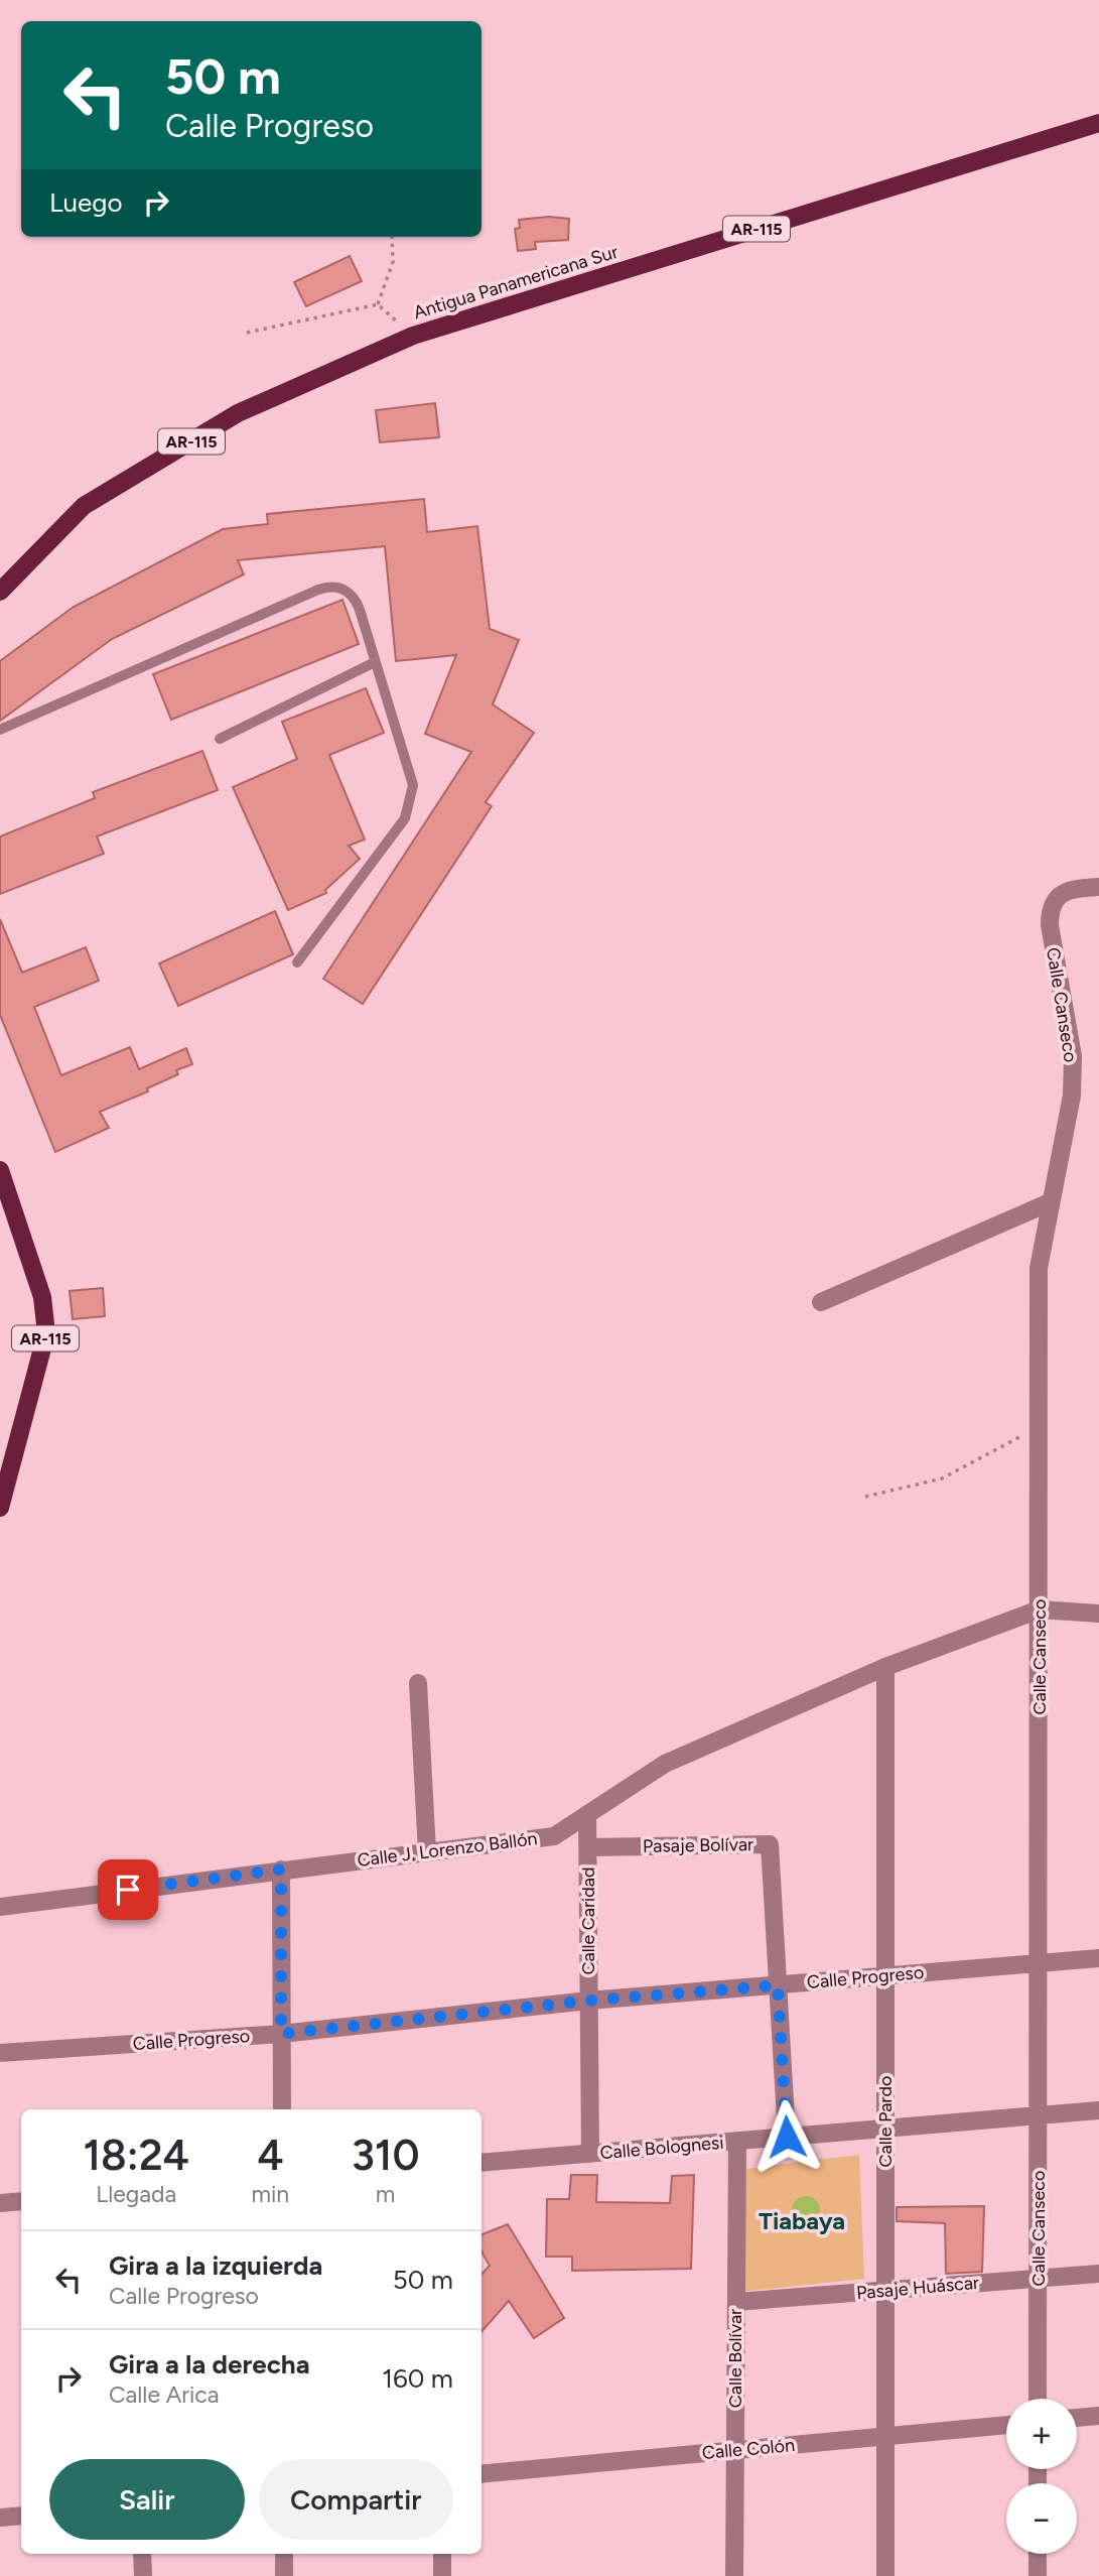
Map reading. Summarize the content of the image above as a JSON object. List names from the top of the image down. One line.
{"streets":{"main road":["AR-115","Antigua Panamericana Sur"],"street":["Calle Canseco","Pasaje Bolívar","Calle J. Lorenzo Ballón","Calle Caridad","Calle Progreso","Calle Pardo","Calle Bolognesi","Pasaje Huáscar","Calle Bolívar","Calle Colón"]},"crossings":[["Calle Canseco","Calle J. Lorenzo Ballón"],["Calle Canseco","Calle Progreso"],["Calle Canseco","Calle Bolognesi"],["Calle Canseco","Pasaje Huáscar"],["Pasaje Bolívar","Calle Caridad"],["Pasaje Bolívar","Calle Progreso"],["Pasaje Bolívar","Calle Bolognesi"],["Calle J. Lorenzo Ballón","Calle Caridad"],["Calle J. Lorenzo Ballón","Calle Pardo"],["Calle Caridad","Calle Progreso"],["Calle Caridad","Calle Bolognesi"],["Calle Progreso","Calle Pardo"],["Calle Pardo","Calle Bolognesi"],["Calle Pardo","Pasaje Huáscar"],["Calle Pardo","Calle Colón"],["Calle Bolognesi","Calle Bolívar"],["Pasaje Huáscar","Calle Bolívar"],["Calle Bolívar","Calle Colón"]],"districts":["Tiabaya"],"page":{"turn":["50 m","Calle Progreso"],"then":"Luego","eta":["18:24","Llegada","4","min","310","m"],"list":[{"name":"Gira a la izquierda","note":"Calle Progreso","value":"50 m"},{"name":"Gira a la derecha","note":"Calle Arica","value":"160 m"}],"map_buttons":["+","−"],"buttons":["Salir","Compartir"]}}
